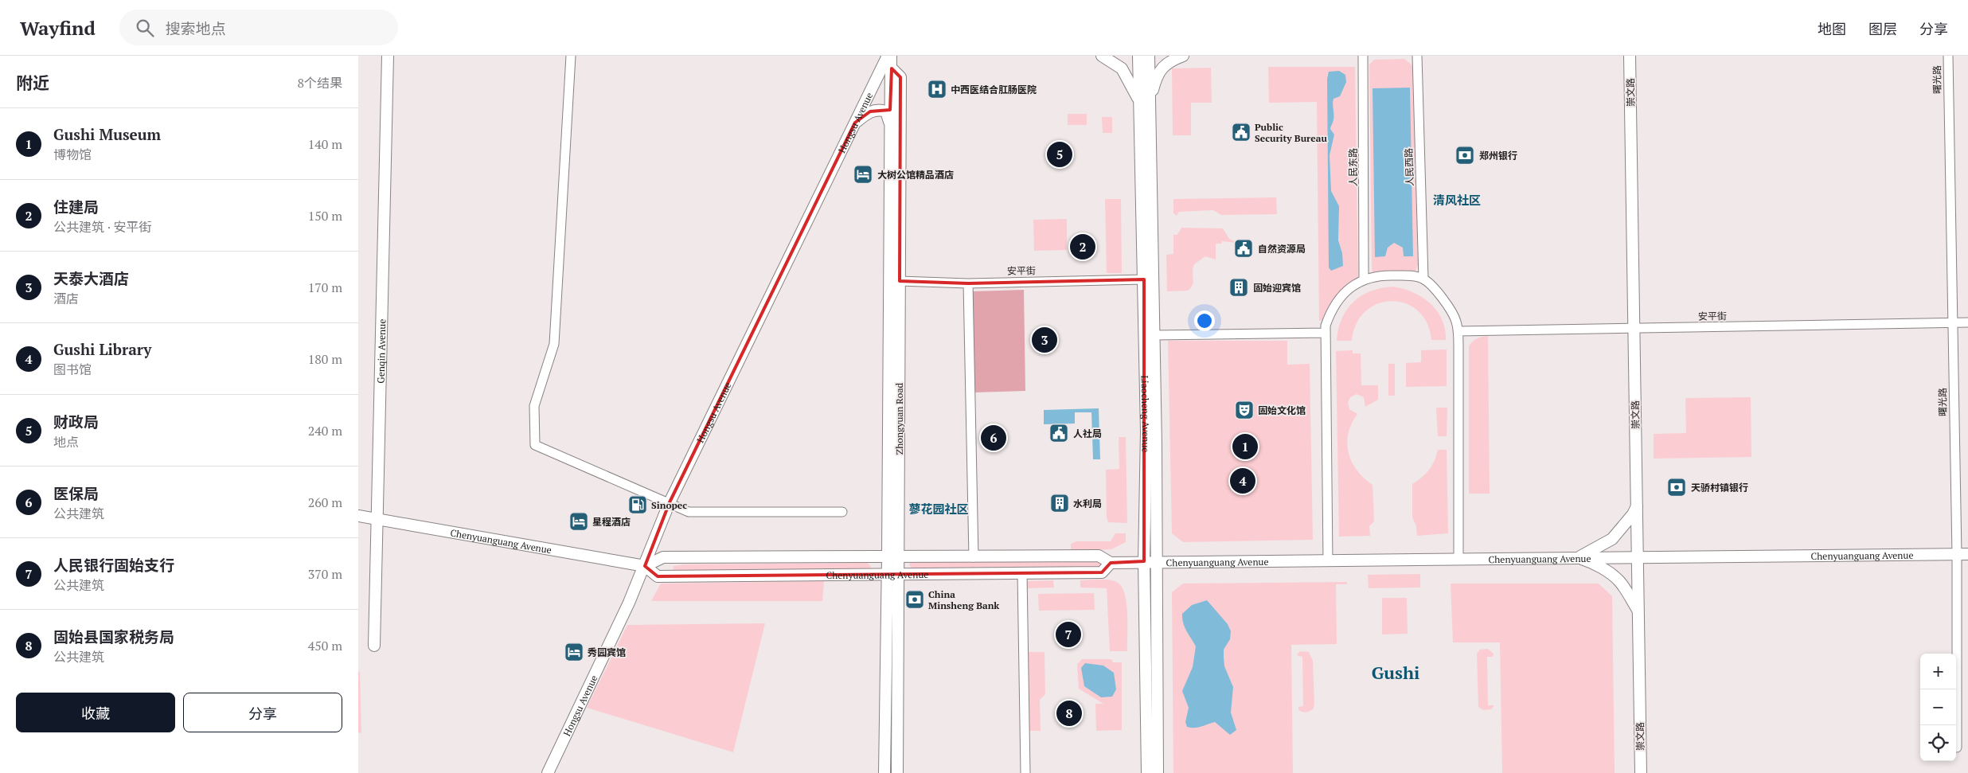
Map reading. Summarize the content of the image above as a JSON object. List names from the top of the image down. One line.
{"streets":{"main road":["崇文路","Hongsu Avenue","Genqin Avenue","Liaocheng Avenue","Zhongyuan Road","Chenyuanguang Avenue"],"street":["曙光路","人民东路","人民西路","安平街"]},"crossings":[["曙光路","安平街"],["曙光路","Chenyuanguang Avenue"],["崇文路","安平街"],["崇文路","Chenyuanguang Avenue"],["Hongsu Avenue","Chenyuanguang Avenue"],["安平街","Liaocheng Avenue"],["安平街","Zhongyuan Road"],["Genqin Avenue","Chenyuanguang Avenue"],["Liaocheng Avenue","Chenyuanguang Avenue"],["Zhongyuan Road","Chenyuanguang Avenue"]],"districts":["清风社区","蓼花园社区","Gushi"],"places":{"hospital":["中西医结合肛肠医院"],"public building":["Public Security Bureau","自然资源局","人社局"],"bank":["郑州银行","天骄村镇银行","China Minsheng Bank"],"hotel":["大树公馆精品酒店","星程酒店","秀园宾馆"],"building":["固始迎宾馆","水利局"],"theatre":["固始文化馆"],"fuel station":["Sinopec"]},"page":{"header":"Wayfind","search":"搜索地点","nav":["地图","图层","分享"],"heading":["附近","8个结果"],"list":[{"mark":"1","name":"Gushi Museum","note":"博物馆","value":"140 m"},{"mark":"2","name":"住建局","note":"公共建筑 · 安平街","value":"150 m"},{"mark":"3","name":"天泰大酒店","note":"酒店","value":"170 m"},{"mark":"4","name":"Gushi Library","note":"图书馆","value":"180 m"},{"mark":"5","name":"财政局","note":"地点","value":"240 m"},{"mark":"6","name":"医保局","note":"公共建筑","value":"260 m"},{"mark":"7","name":"人民银行固始支行","note":"公共建筑","value":"370 m"},{"mark":"8","name":"固始县国家税务局","note":"公共建筑","value":"450 m"}],"pins":["5","2","3","6","1","4","7","8"],"map_buttons":["+","−"],"buttons":["收藏","分享"]}}
